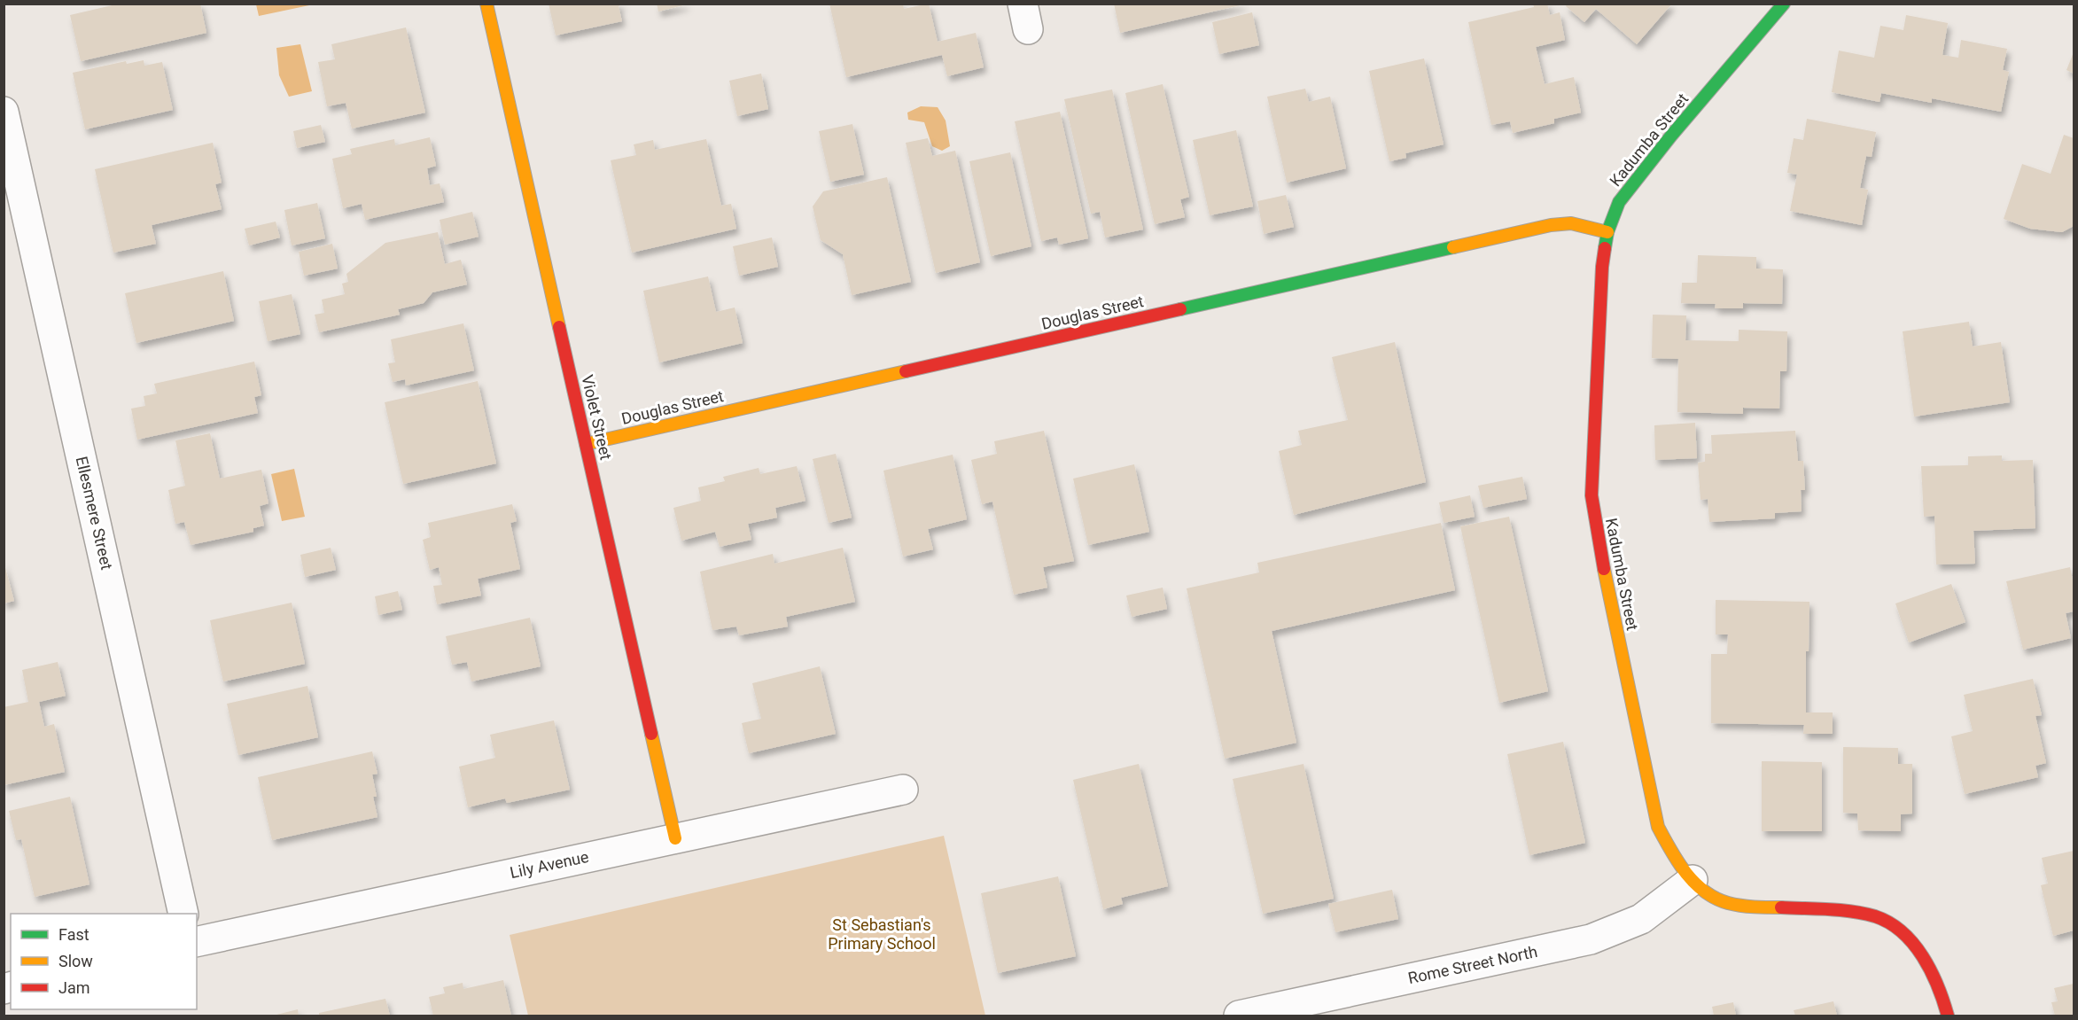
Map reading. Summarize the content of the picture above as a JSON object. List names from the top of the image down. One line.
{"streets":{"street":["Kadumba Street","Douglas Street","Violet Street","Ellesmere Street","Lily Avenue","Rome Street North"]},"crossings":[["Kadumba Street","Douglas Street"],["Kadumba Street","Rome Street North"],["Douglas Street","Violet Street"],["Violet Street","Lily Avenue"]],"parks":["St Sebastian's Primary School"],"legend":["Fast","Slow","Jam"]}
